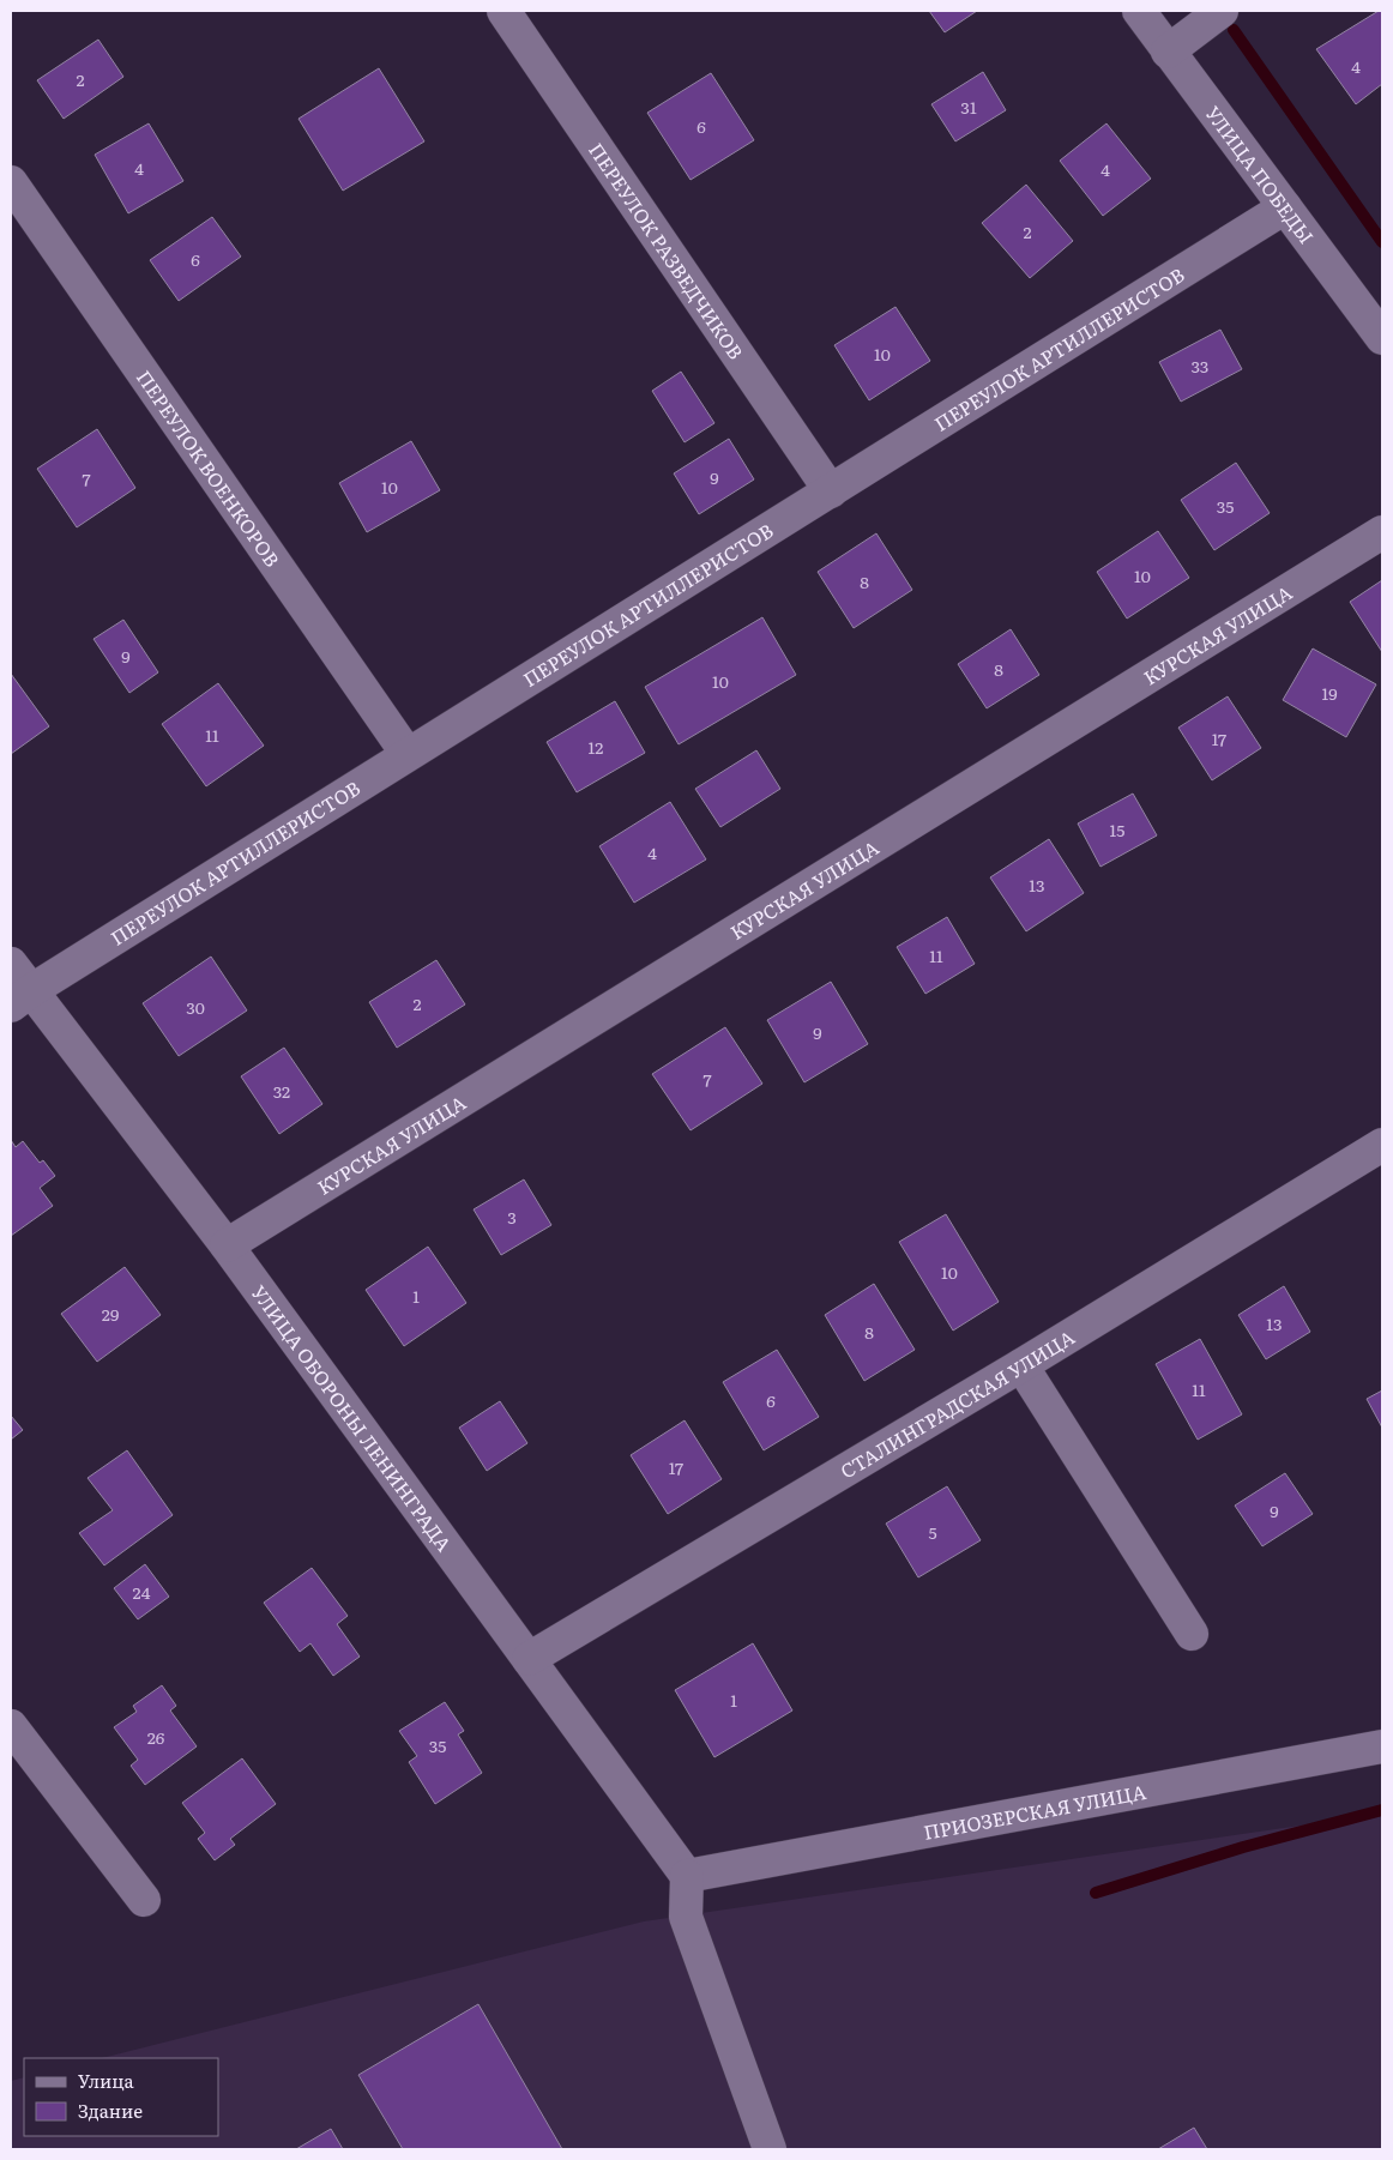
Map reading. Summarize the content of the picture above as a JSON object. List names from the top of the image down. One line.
{"streets":{"street":["УЛИЦА ПОБЕДЫ","ПЕРЕУЛОК РАЗВЕДЧИКОВ","ПЕРЕУЛОК АРТИЛЛЕРИСТОВ","ПЕРЕУЛОК ВОЕНКОРОВ","КУРСКАЯ УЛИЦА","СТАЛИНГРАДСКАЯ УЛИЦА","УЛИЦА ОБОРОНЫ ЛЕНИНГРАДА","ПРИОЗЕРСКАЯ УЛИЦА"]},"crossings":[["УЛИЦА ПОБЕДЫ","ПЕРЕУЛОК АРТИЛЛЕРИСТОВ"],["ПЕРЕУЛОК РАЗВЕДЧИКОВ","ПЕРЕУЛОК АРТИЛЛЕРИСТОВ"],["ПЕРЕУЛОК АРТИЛЛЕРИСТОВ","ПЕРЕУЛОК ВОЕНКОРОВ"],["ПЕРЕУЛОК АРТИЛЛЕРИСТОВ","УЛИЦА ОБОРОНЫ ЛЕНИНГРАДА"],["КУРСКАЯ УЛИЦА","УЛИЦА ОБОРОНЫ ЛЕНИНГРАДА"],["СТАЛИНГРАДСКАЯ УЛИЦА","УЛИЦА ОБОРОНЫ ЛЕНИНГРАДА"],["УЛИЦА ОБОРОНЫ ЛЕНИНГРАДА","ПРИОЗЕРСКАЯ УЛИЦА"]],"house_numbers":["4","2","31","6","4","4","2","6","10","33","9","7","10","35","10","8","9","8","10","19","11","17","12","15","4","13","11","2","30","9","7","32","3","10","1","29","13","8","11","6","17","9","5","24","1","26","35"],"legend":["Улица","Здание"]}
